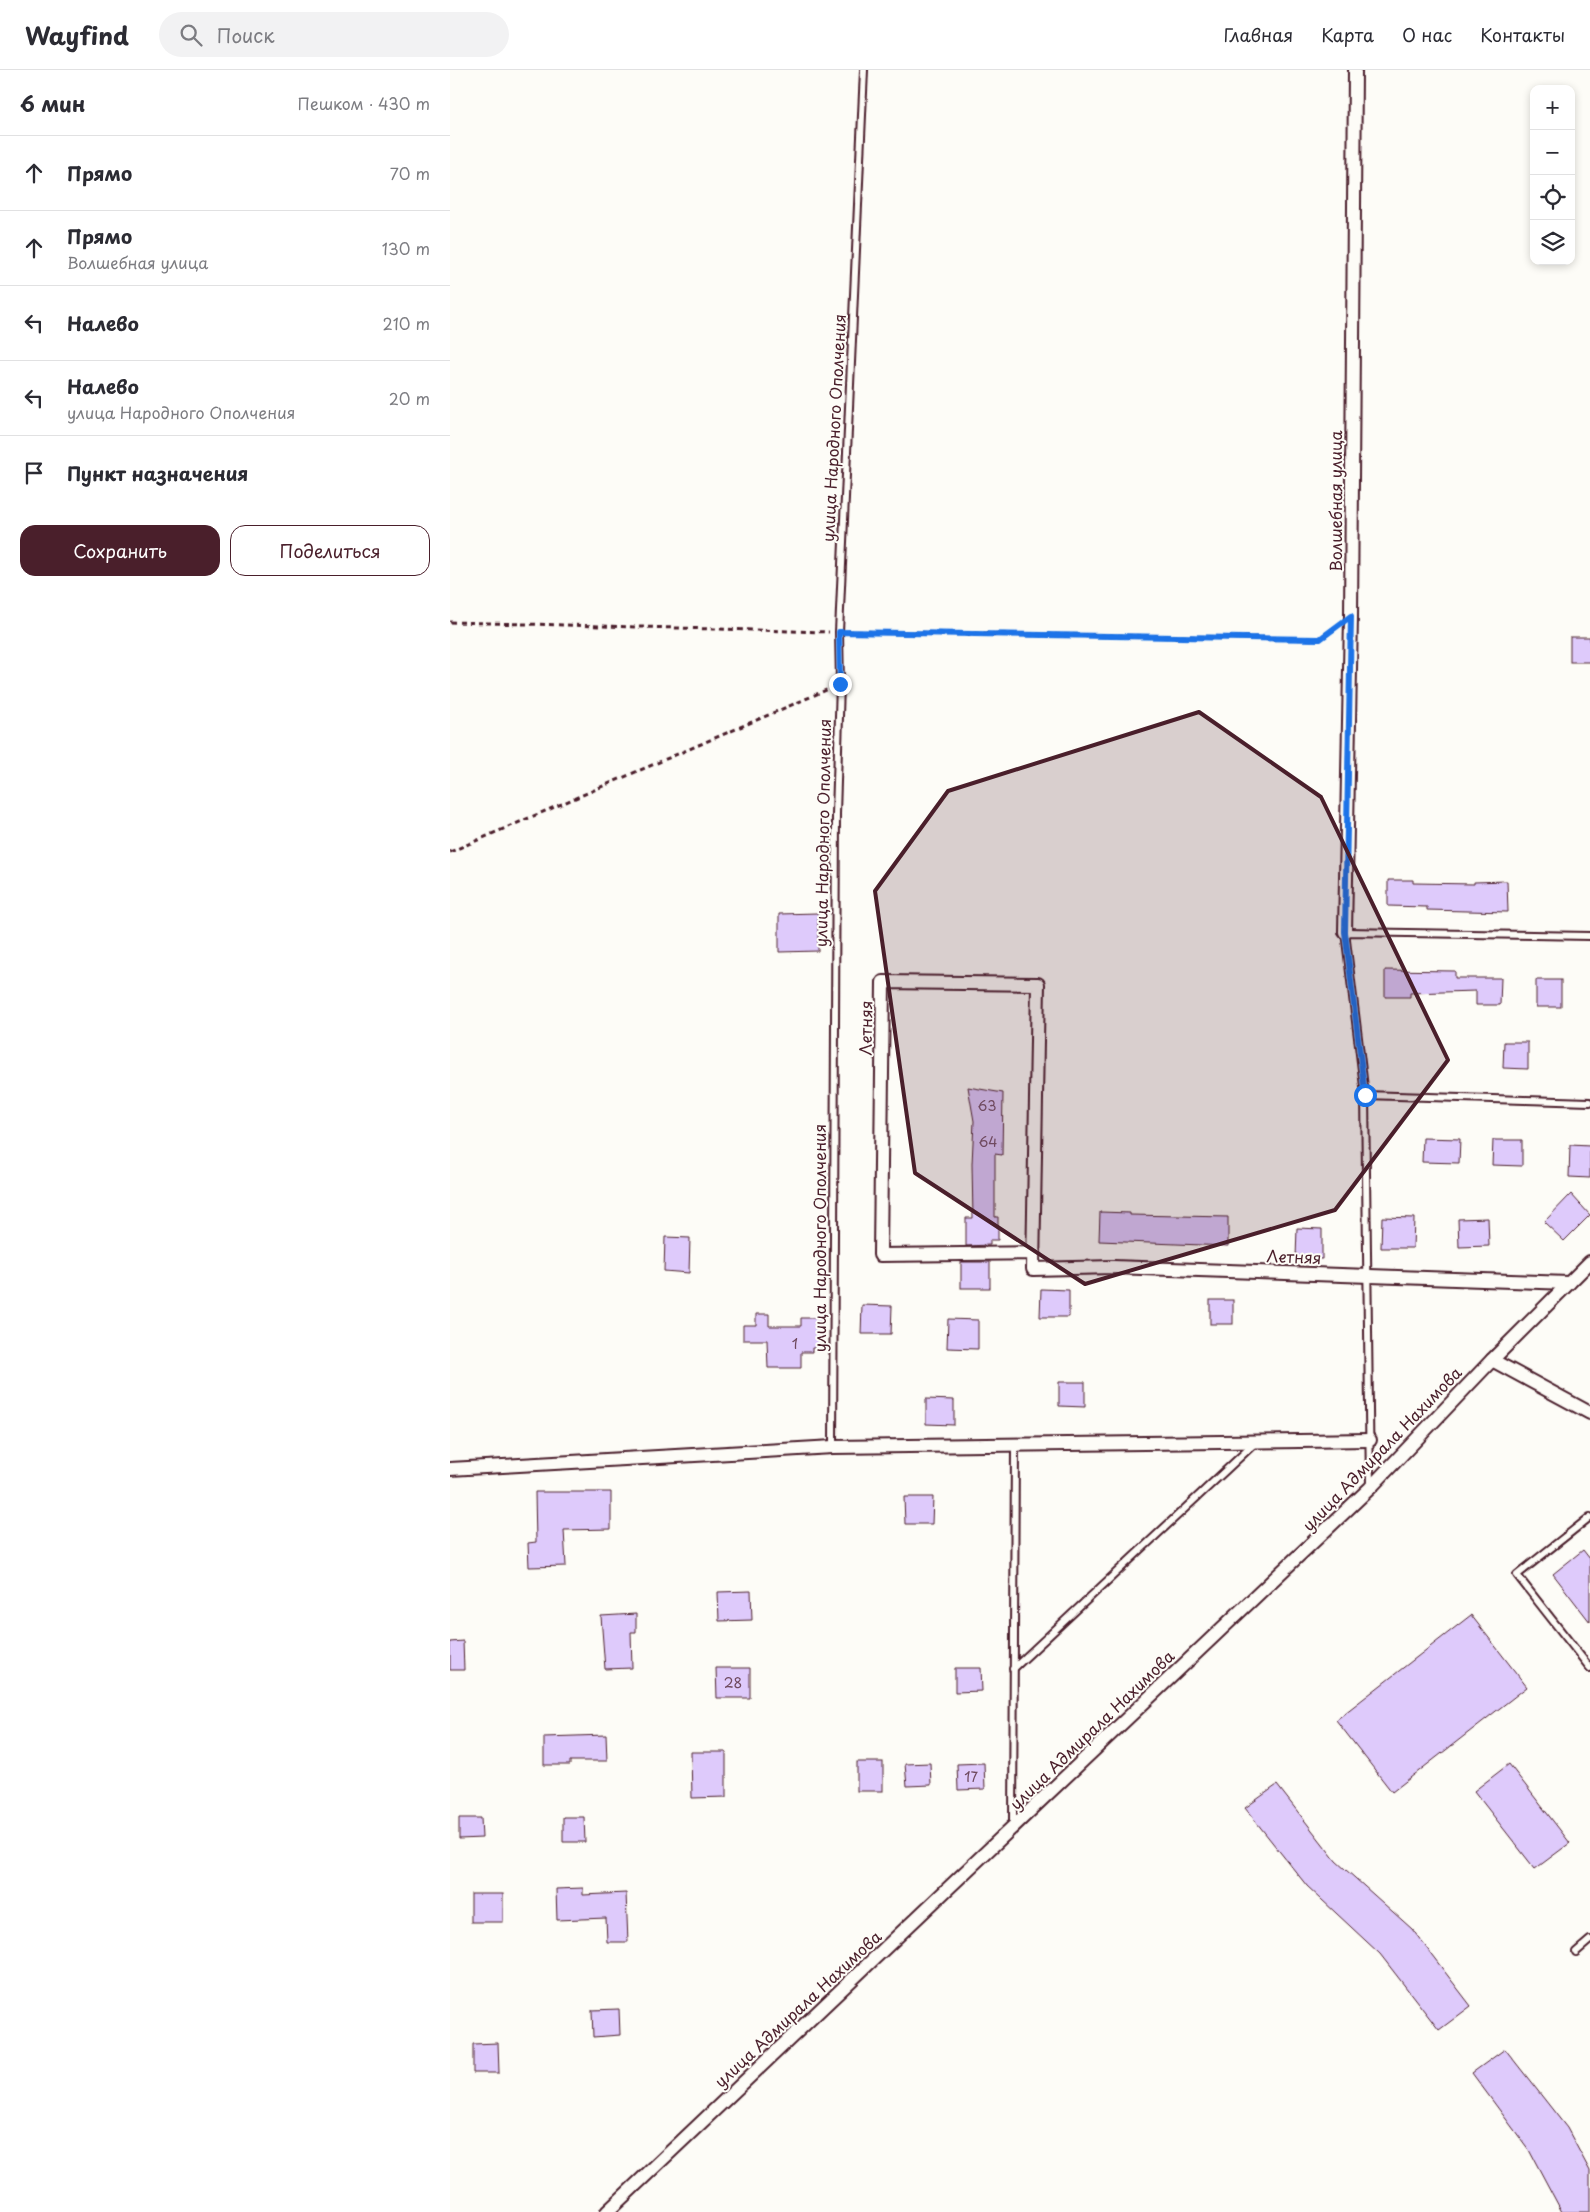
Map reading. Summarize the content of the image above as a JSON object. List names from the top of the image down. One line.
{"streets":{"street":["Волшебная улица","Летняя","улица Адмирала Нахимова"],"lane":["улица Народного Ополчения"]},"crossings":[["Летняя","улица Адмирала Нахимова"]],"house_numbers":["63","64","1","28","17"],"page":{"header":"Wayfind","search":"Поиск","nav":["Главная","Карта","О нас","Контакты"],"heading":["6 мин","Пешком · 430 m"],"map_buttons":["+","−"],"list":[["Прямо","70 m"],["Прямо","Волшебная улица","130 m"],["Налево","210 m"],["Налево","улица Народного Ополчения","20 m"],"Пункт назначения"],"buttons":["Сохранить","Поделиться"]}}
